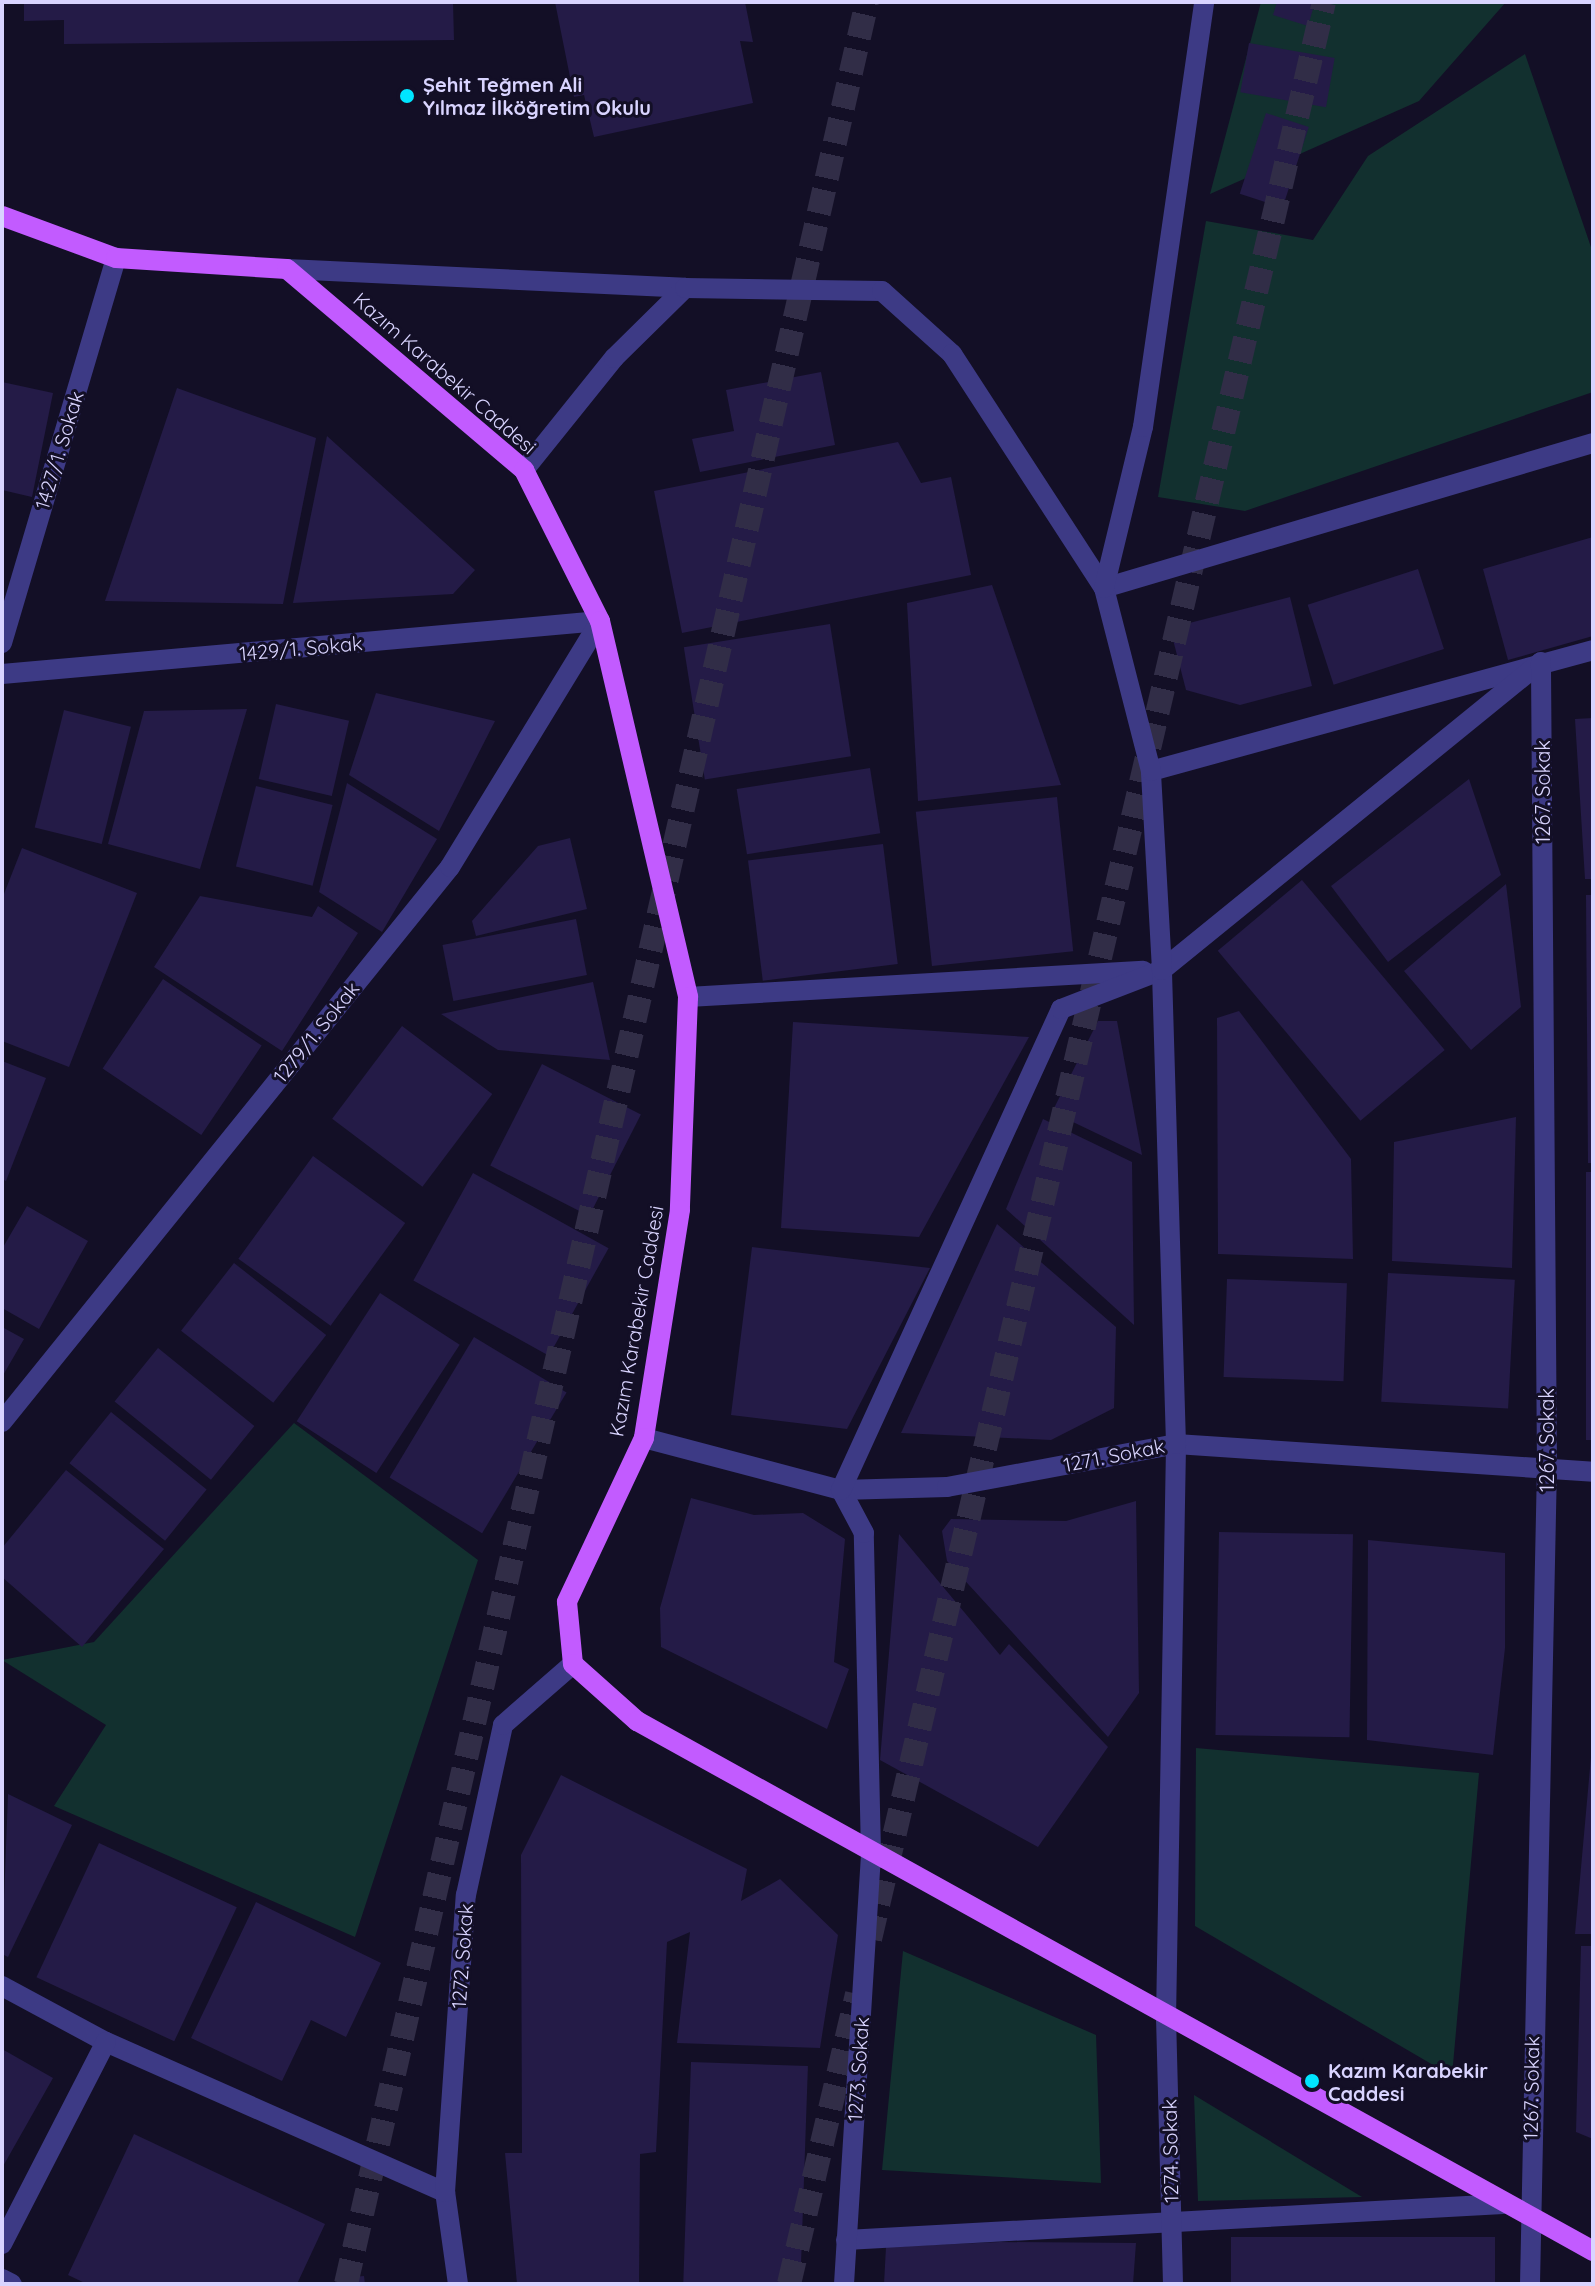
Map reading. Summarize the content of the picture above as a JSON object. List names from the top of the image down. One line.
{"streets":{"main road":["Kazım Karabekir Caddesi"],"street":["1427/1. Sokak","1429/1. Sokak","1267. Sokak","1279/1. Sokak","1271. Sokak","1272. Sokak","1273. Sokak","1274. Sokak"]},"crossings":[["Kazım Karabekir Caddesi","1429/1. Sokak"],["Kazım Karabekir Caddesi","1279/1. Sokak"],["Kazım Karabekir Caddesi","1271. Sokak"],["Kazım Karabekir Caddesi","1272. Sokak"],["1429/1. Sokak","1279/1. Sokak"],["1267. Sokak","1271. Sokak"],["1271. Sokak","1273. Sokak"],["1271. Sokak","1274. Sokak"]],"places":["Şehit Teğmen Ali Yılmaz İlköğretim Okulu","Kazım Karabekir Caddesi"]}
